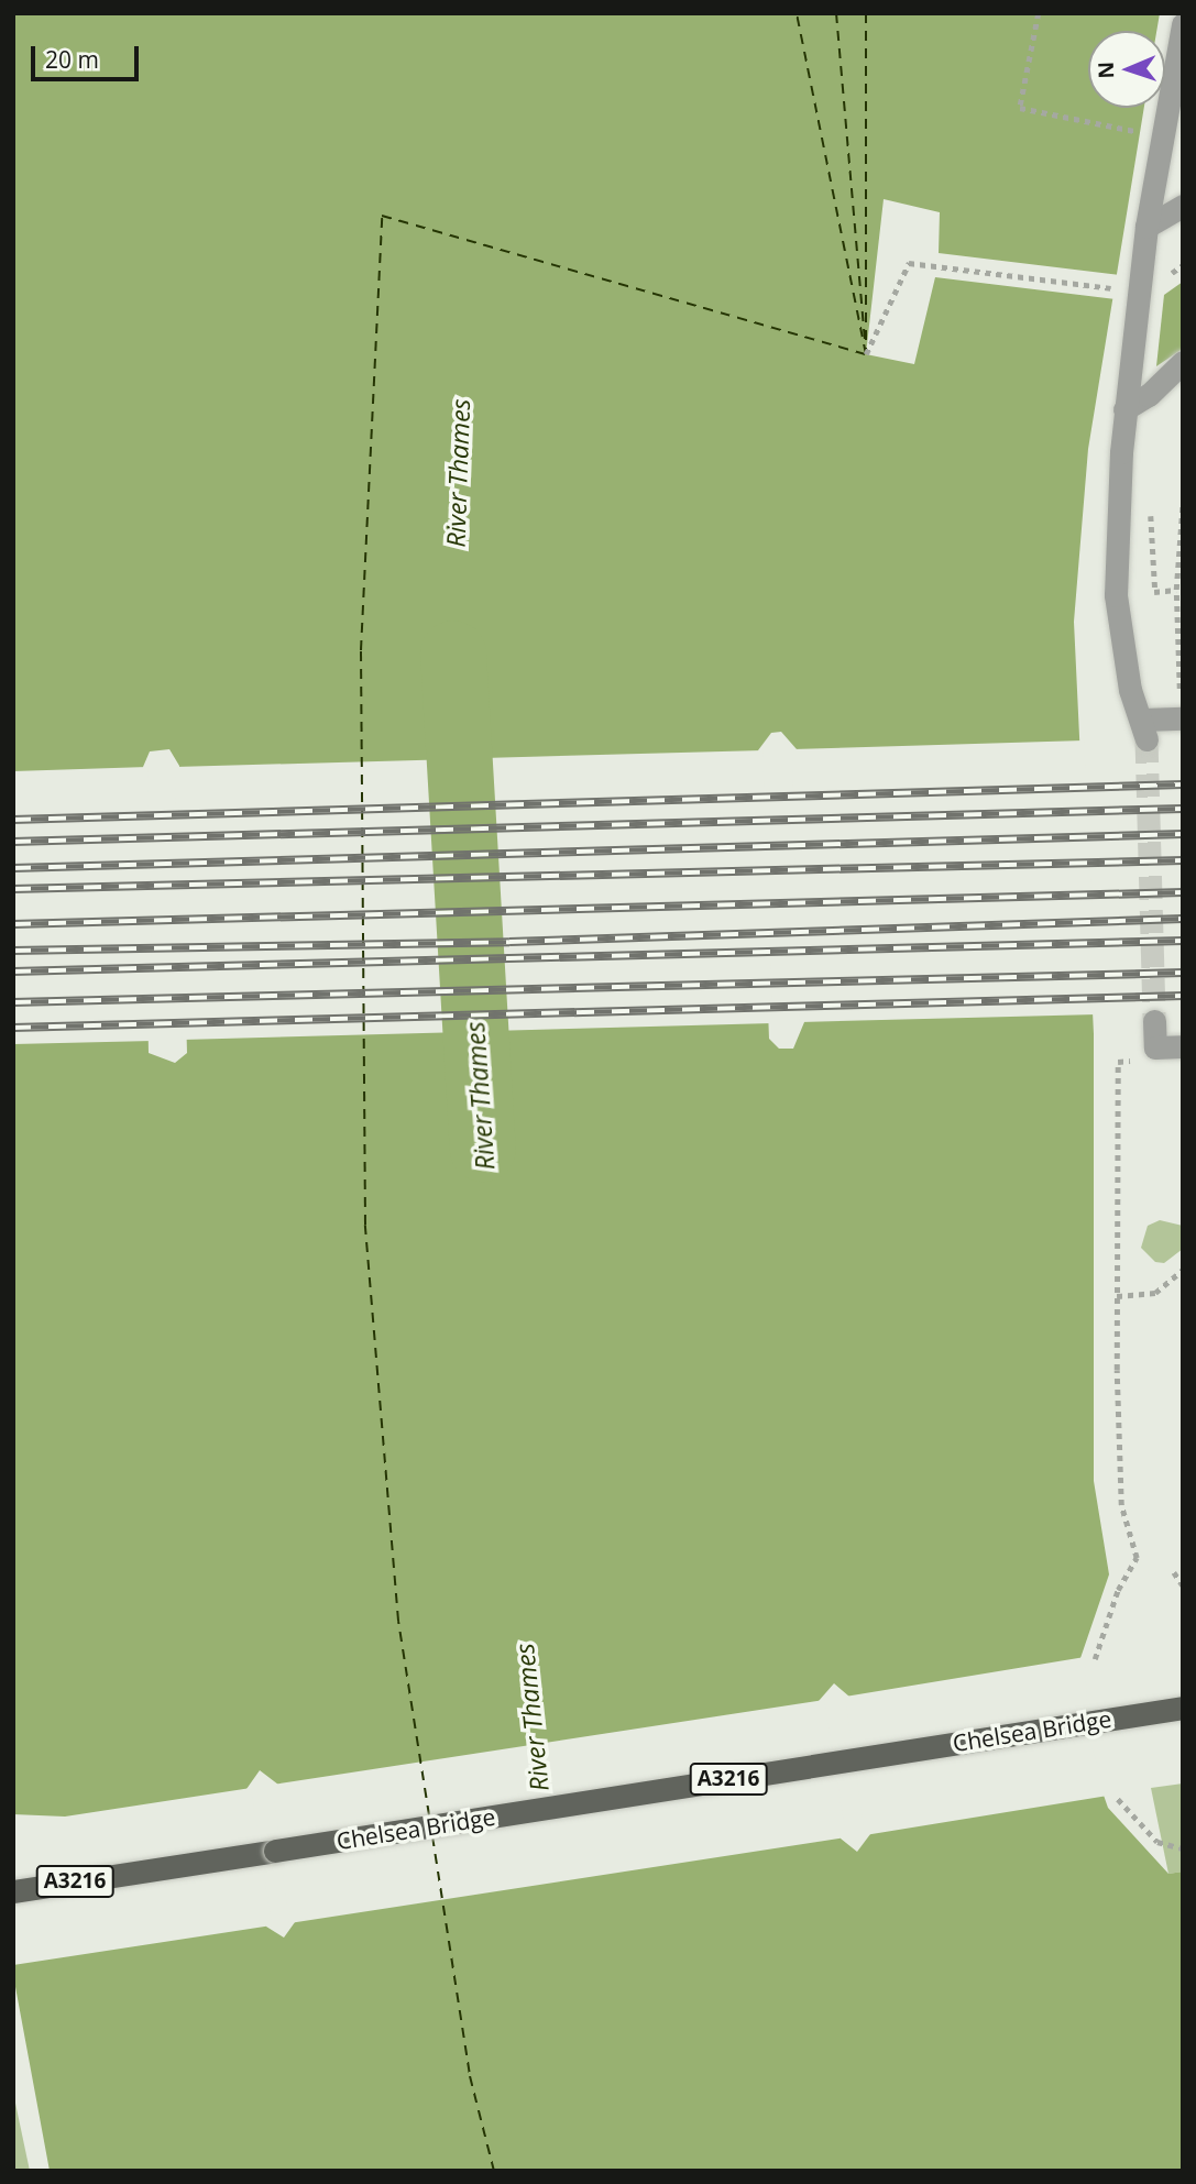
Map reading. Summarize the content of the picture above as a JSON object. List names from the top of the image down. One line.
{"streets":{"main road":["Chelsea Bridge","A3216"]},"water":["River Thames"],"scale_bar":"20 m","north":"left"}
